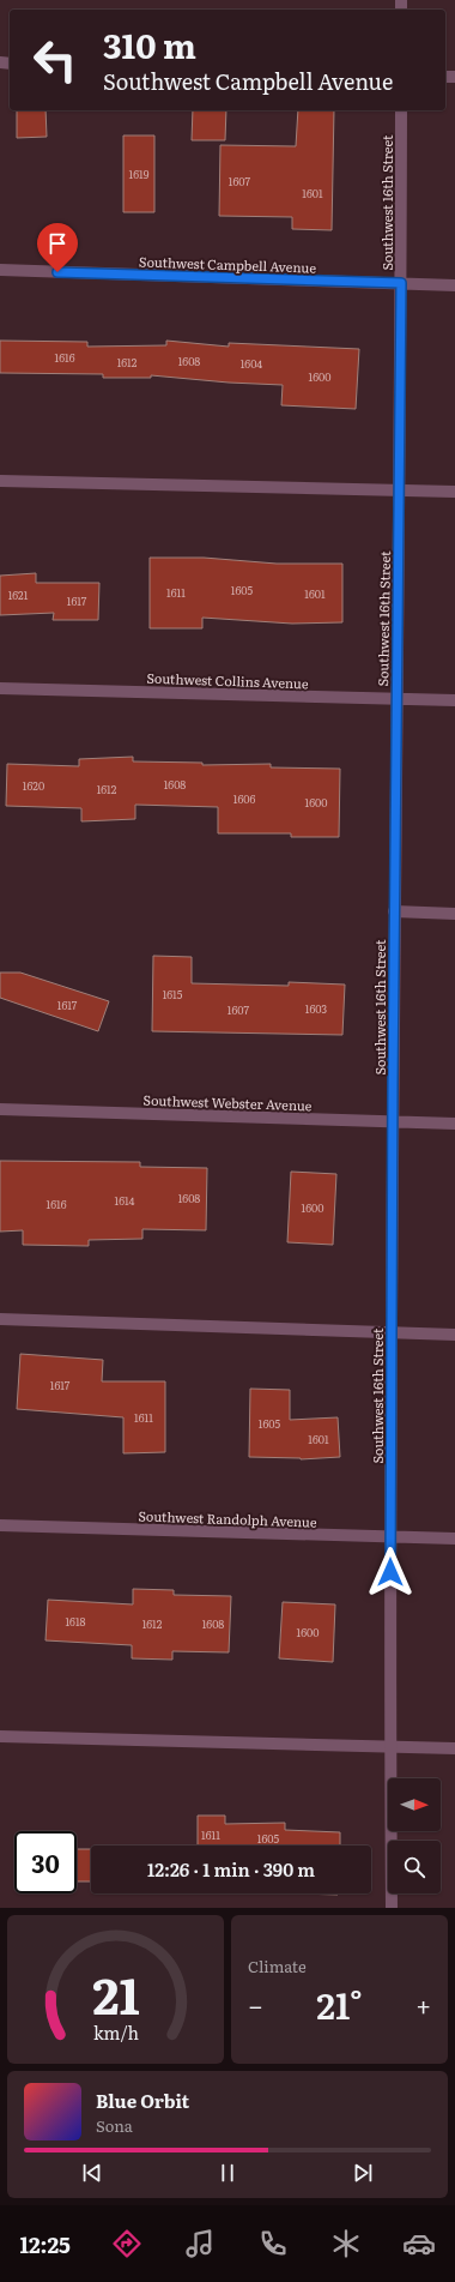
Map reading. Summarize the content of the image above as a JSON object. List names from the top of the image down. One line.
{"streets":{"street":["Southwest 16th Street","Southwest Campbell Avenue","Southwest Collins Avenue","Southwest Webster Avenue","Southwest Randolph Avenue"]},"crossings":[["Southwest 16th Street","Southwest Campbell Avenue"],["Southwest 16th Street","Southwest Collins Avenue"],["Southwest 16th Street","Southwest Webster Avenue"],["Southwest 16th Street","Southwest Randolph Avenue"]],"house_numbers":["1619","1607","1601","1616","1608","1612","1604","1600","1605","1611","1601","1621","1617","1608","1620","1612","1606","1600","1615","1617","1603","1607","1608","1614","1616","1600","1617","1611","1605","1601","1618","1612","1608","1600","1611","1605"],"north":"right","page":{"turn":["310 m","Southwest Campbell Avenue"],"limit":"30","trip":"12:26 · 1 min · 390 m","tile":"Climate","heat":["−","21°","+"],"song":["Blue Orbit","Sona"],"tabs":"12:25","gauge":["21","km/h"]}}
